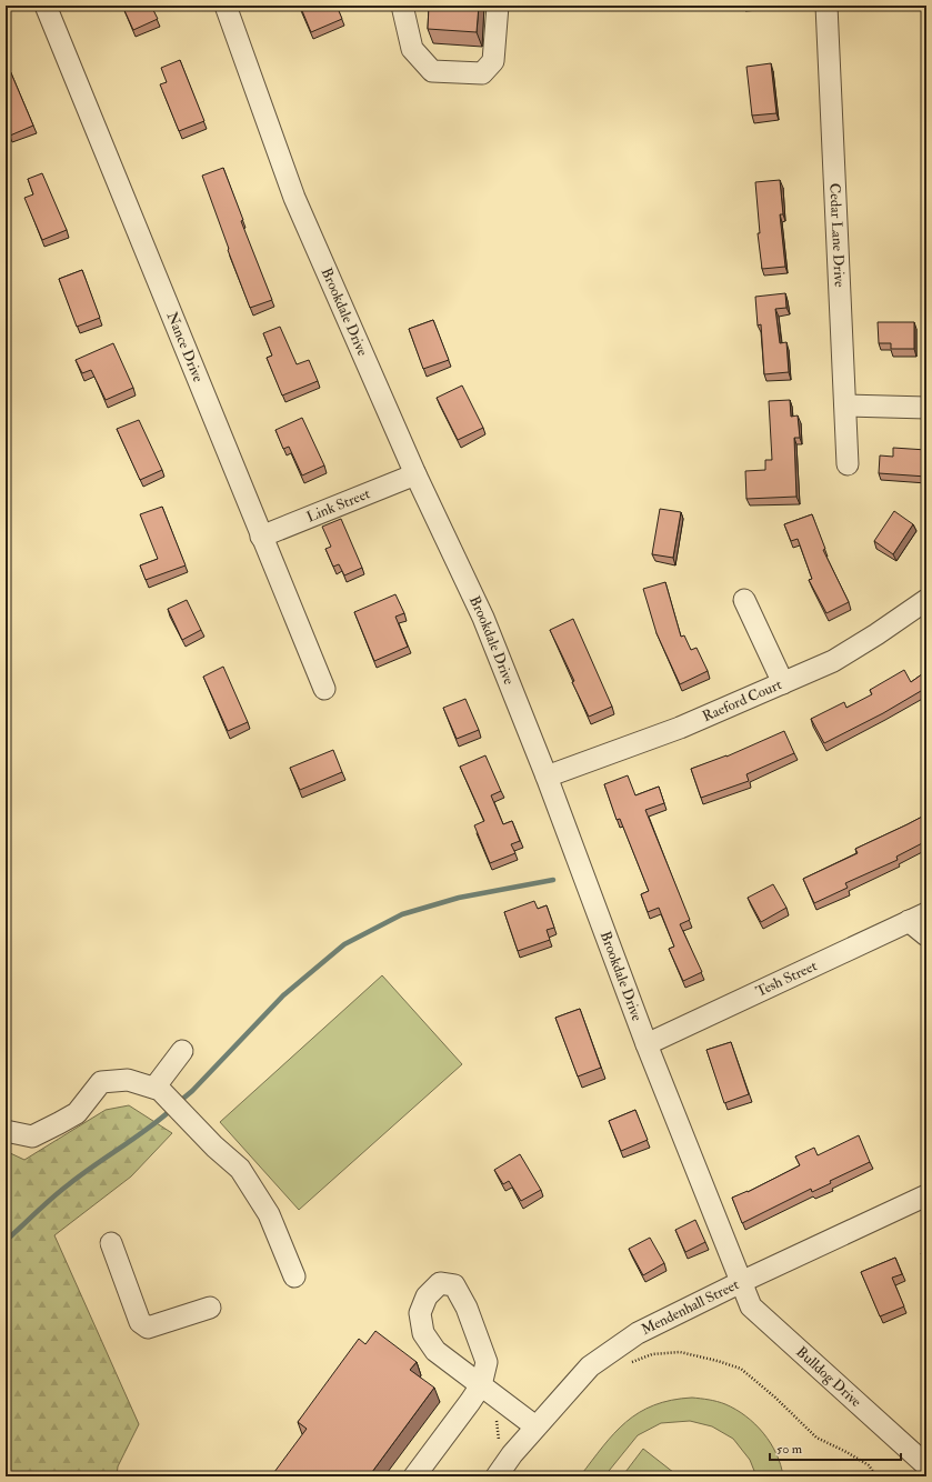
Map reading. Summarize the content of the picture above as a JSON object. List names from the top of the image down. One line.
{"streets":{"street":["Cedar Lane Drive","Brookdale Drive","Nance Drive","Link Street","Raeford Court","Tesh Street","Mendenhall Street","Bulldog Drive"]},"crossings":[["Brookdale Drive","Link Street"],["Brookdale Drive","Raeford Court"],["Brookdale Drive","Tesh Street"],["Brookdale Drive","Mendenhall Street"],["Brookdale Drive","Bulldog Drive"],["Nance Drive","Link Street"],["Mendenhall Street","Bulldog Drive"]],"scale_bar":"50 m"}
